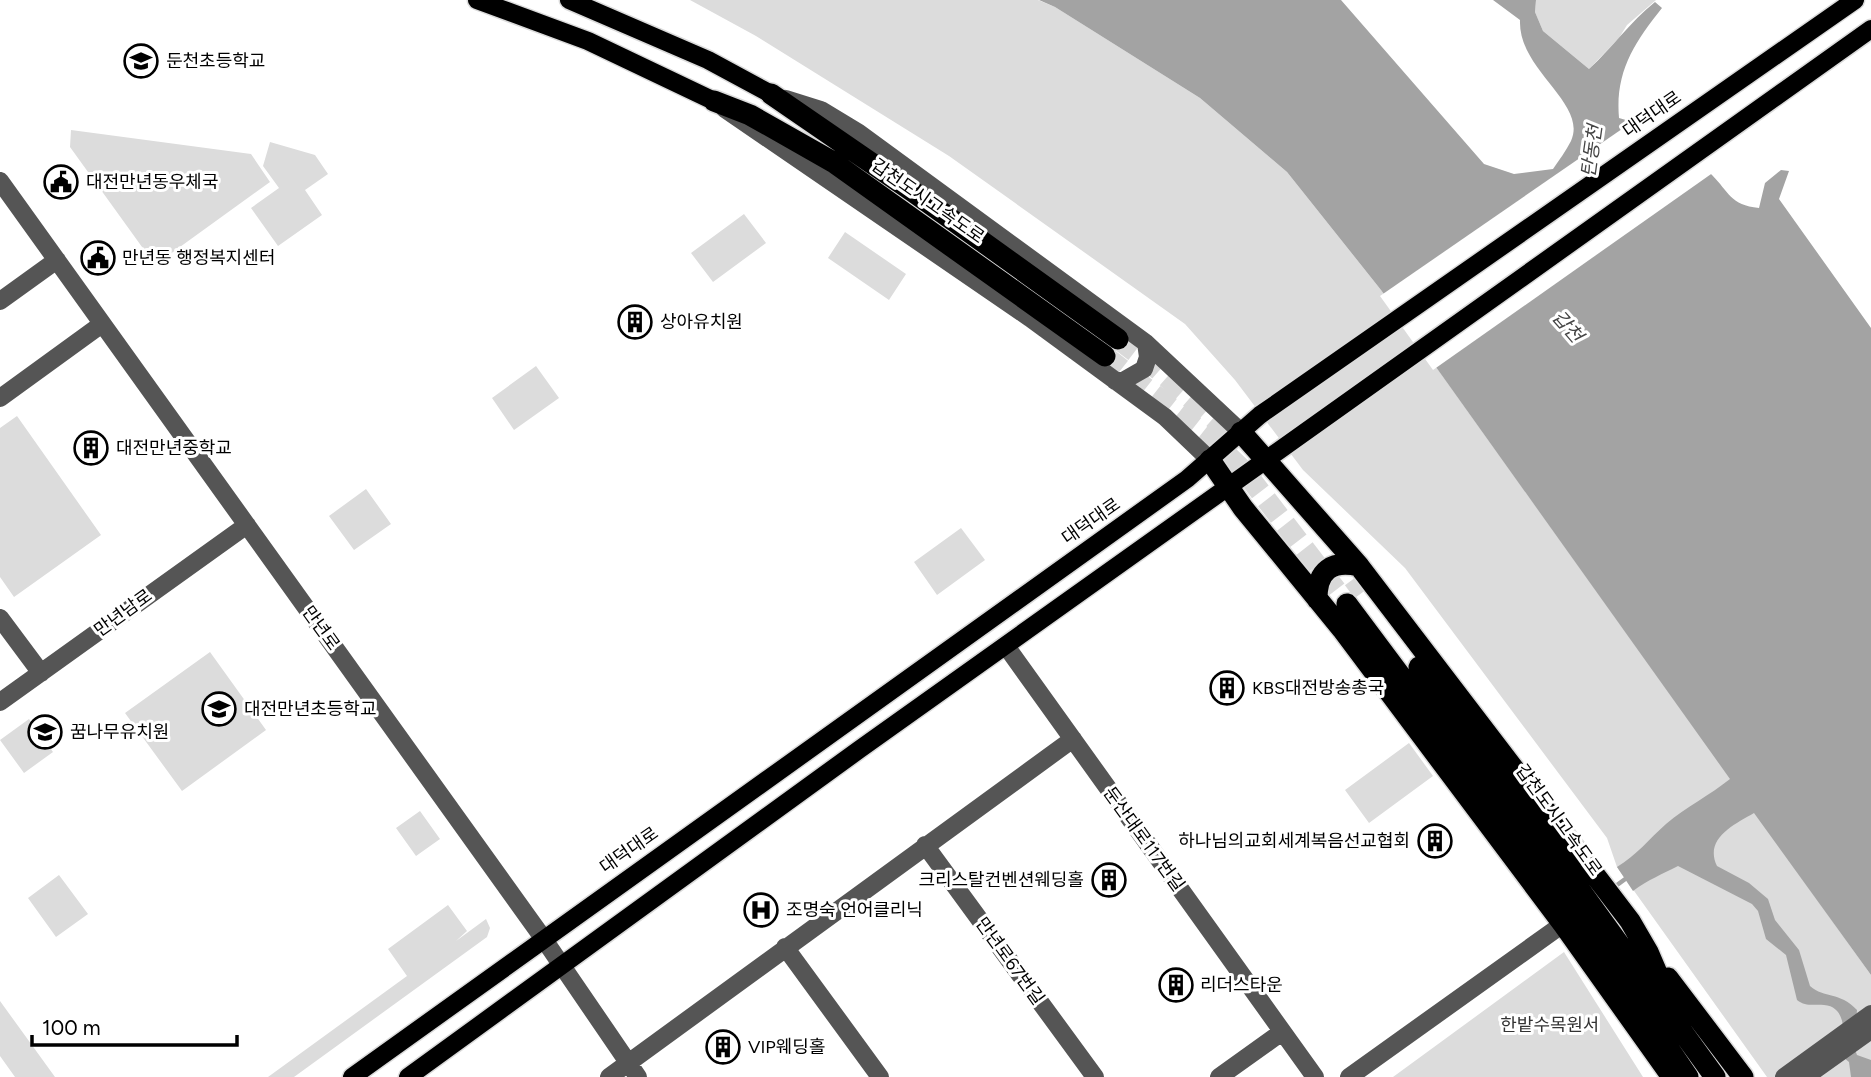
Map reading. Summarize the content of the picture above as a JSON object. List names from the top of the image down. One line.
{"streets":{"highway":["갑천도시고속도로"],"main road":["대덕대로"],"street":["만년남로","만년로","둔산대로117번길","만년로67번길"]},"crossings":[["대덕대로","만년로"],["만년남로","만년로"]],"water":["탄동천","갑천"],"parks":["한밭수목원서"],"places":{"school or university":["둔천초등학교","대전만년초등학교","꿈나무유치원"],"public building":["대전만년동우체국","만년동 행정복지센터"],"building":["상아유치원","대전만년중학교","KBS대전방송총국","하나님의교회세계복음선교협회","크리스탈컨벤션웨딩홀","리더스타운","VIP웨딩홀"],"hospital":["조명숙 언어클리닉"]},"scale_bar":"100 m"}
